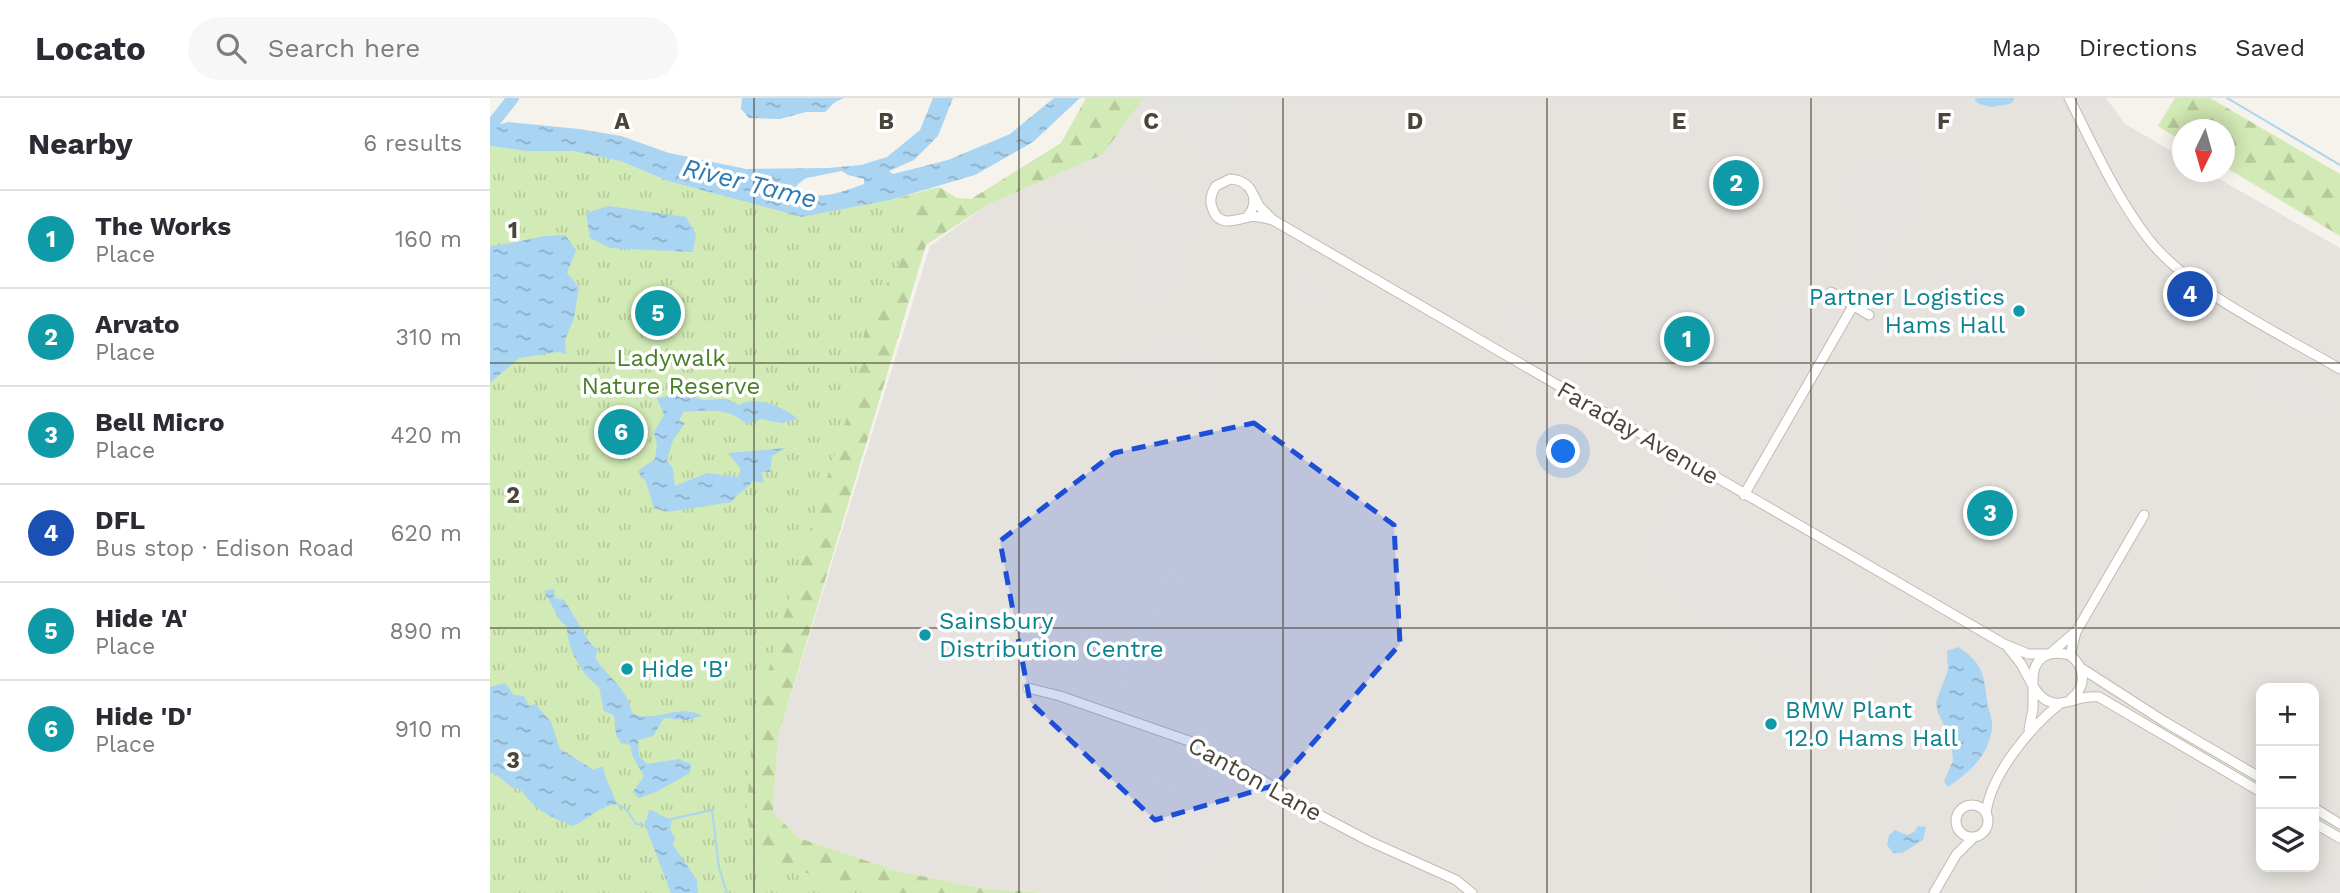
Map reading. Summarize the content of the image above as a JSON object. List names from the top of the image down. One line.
{"streets":{"street":["Faraday Avenue","Canton Lane"]},"water":["River Tame"],"parks":["Ladywalk Nature Reserve"],"places":["Partner Logistics Hams Hall","Sainsbury Distribution Centre","Hide 'B'","BMW Plant 12.0 Hams Hall"],"north":"bottom","page":{"header":"Locato","search":"Search here","nav":["Map","Directions","Saved"],"heading":["Nearby","6 results"],"pins":["2","4","5","1","6","3"],"list":[{"mark":"1","name":"The Works","note":"Place","value":"160 m"},{"mark":"2","name":"Arvato","note":"Place","value":"310 m"},{"mark":"3","name":"Bell Micro","note":"Place","value":"420 m"},{"mark":"4","name":"DFL","note":"Bus stop · Edison Road","value":"620 m"},{"mark":"5","name":"Hide 'A'","note":"Place","value":"890 m"},{"mark":"6","name":"Hide 'D'","note":"Place","value":"910 m"}],"map_buttons":["+","−"]},"grid":{"columns":["A","B","C","D","E","F"],"rows":["1","2","3"]}}
